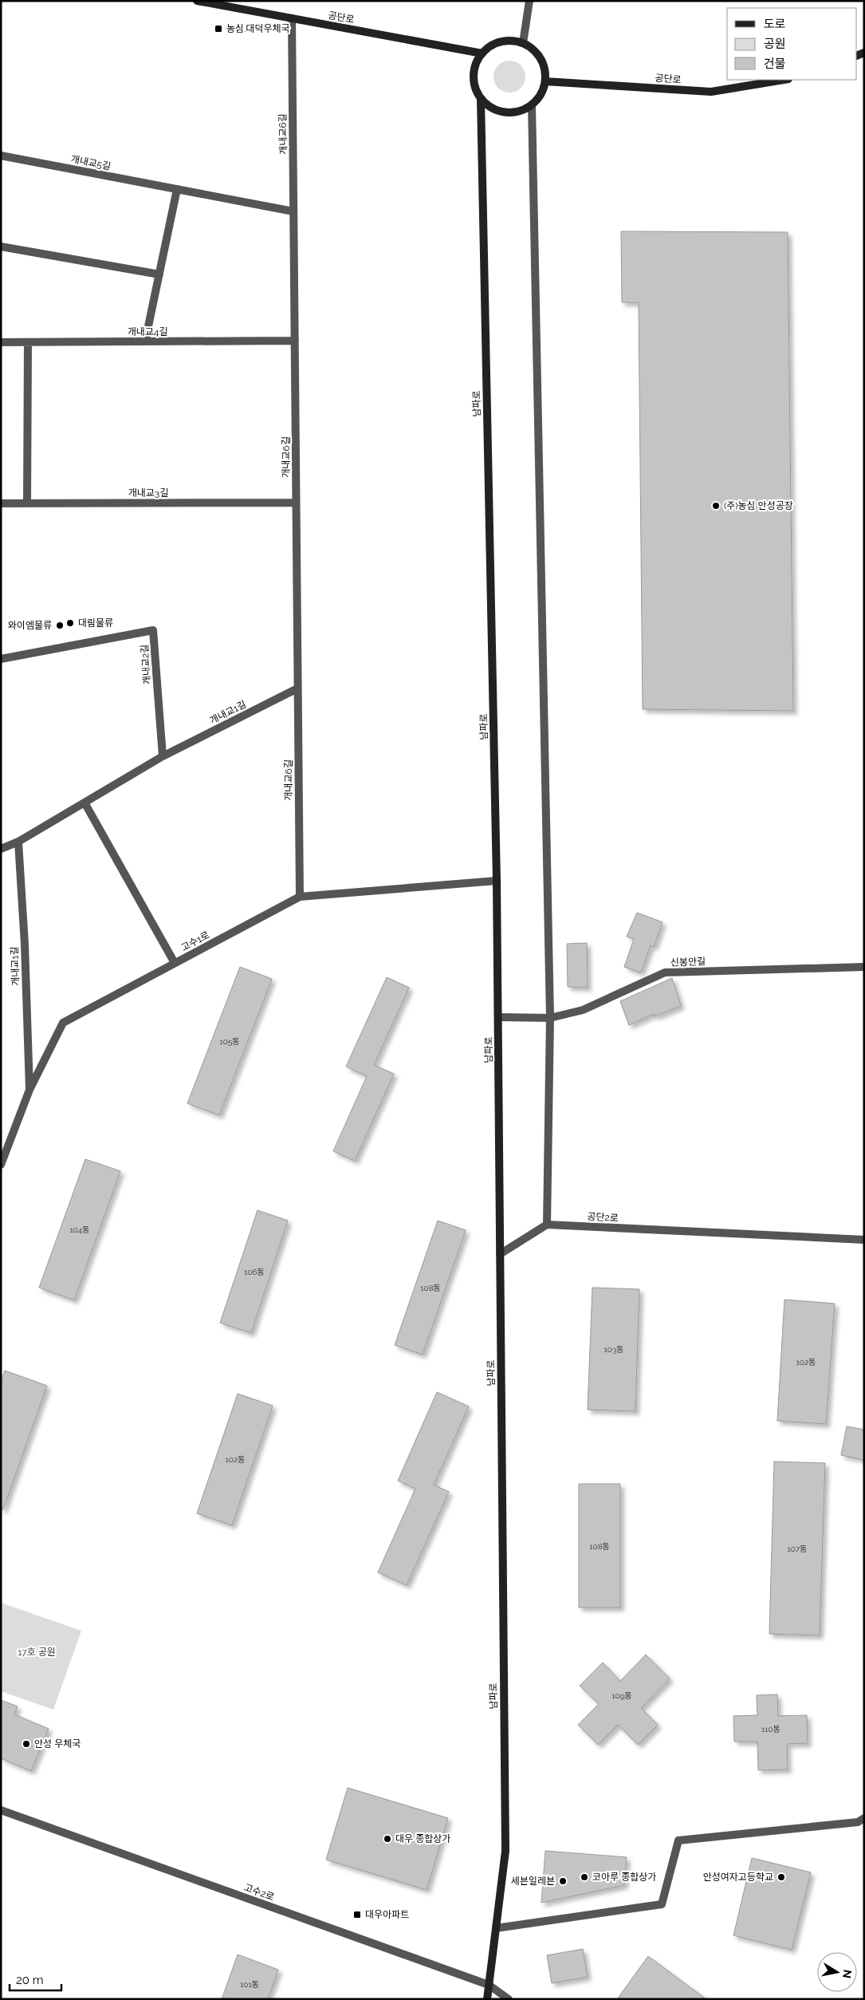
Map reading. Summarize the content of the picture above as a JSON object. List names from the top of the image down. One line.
{"streets":{"street":["공단로","개내교6길","개내교5길","개내교4길","남파로","개내교3길","개내교2길","개내교1길","고수1로","신봉안길","공단2로","고수2로"]},"crossings":[["공단로","개내교6길"],["공단로","남파로"],["개내교6길","개내교5길"],["개내교6길","개내교4길"],["개내교6길","개내교3길"],["개내교6길","개내교1길"],["개내교6길","고수1로"],["남파로","고수1로"],["남파로","신봉안길"],["남파로","고수2로"],["개내교2길","개내교1길"],["개내교1길","고수1로"]],"parks":["17호 공원"],"places":{"transit":["농심.대덕우체국","대우아파트"],"other":["(주)농심 안성공장","대림물류","와이엠물류","안성 우체국","대우 종합상가","코아루 종합상가","안성여자고등학교","세븐일레븐"]},"house_numbers":["105동","104동","106동","108동","103동","102동","102동","108동","107동","109동","110동","101동"],"legend":["도로","공원","건물"],"scale_bar":"20 m","north":"right"}
